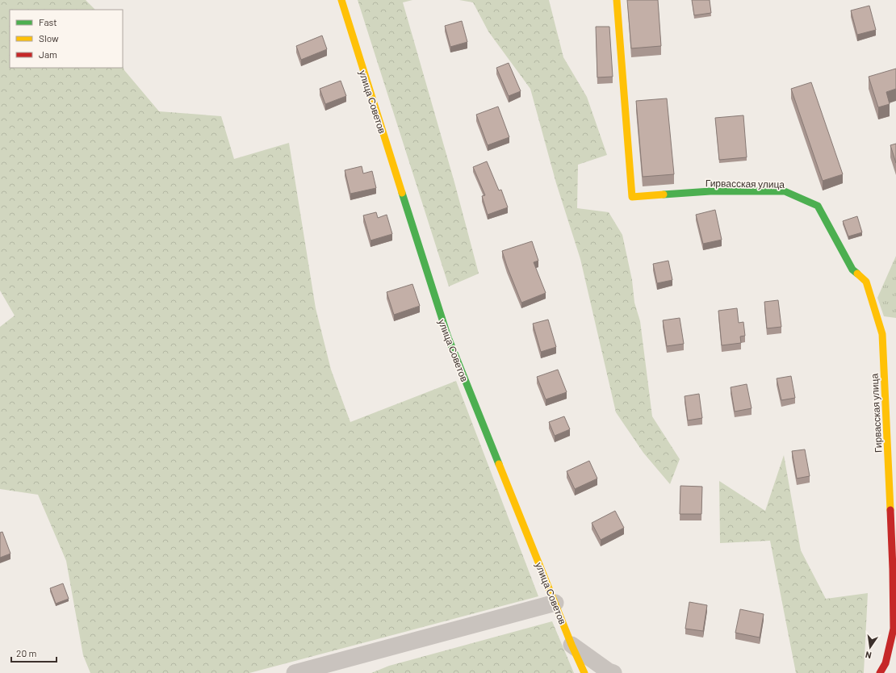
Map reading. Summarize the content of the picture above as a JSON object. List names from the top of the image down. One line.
{"streets":{"street":["улица Советов","Гирвасская улица"]},"legend":["Fast","Slow","Jam"],"scale_bar":"20 m","north":"bottom"}
